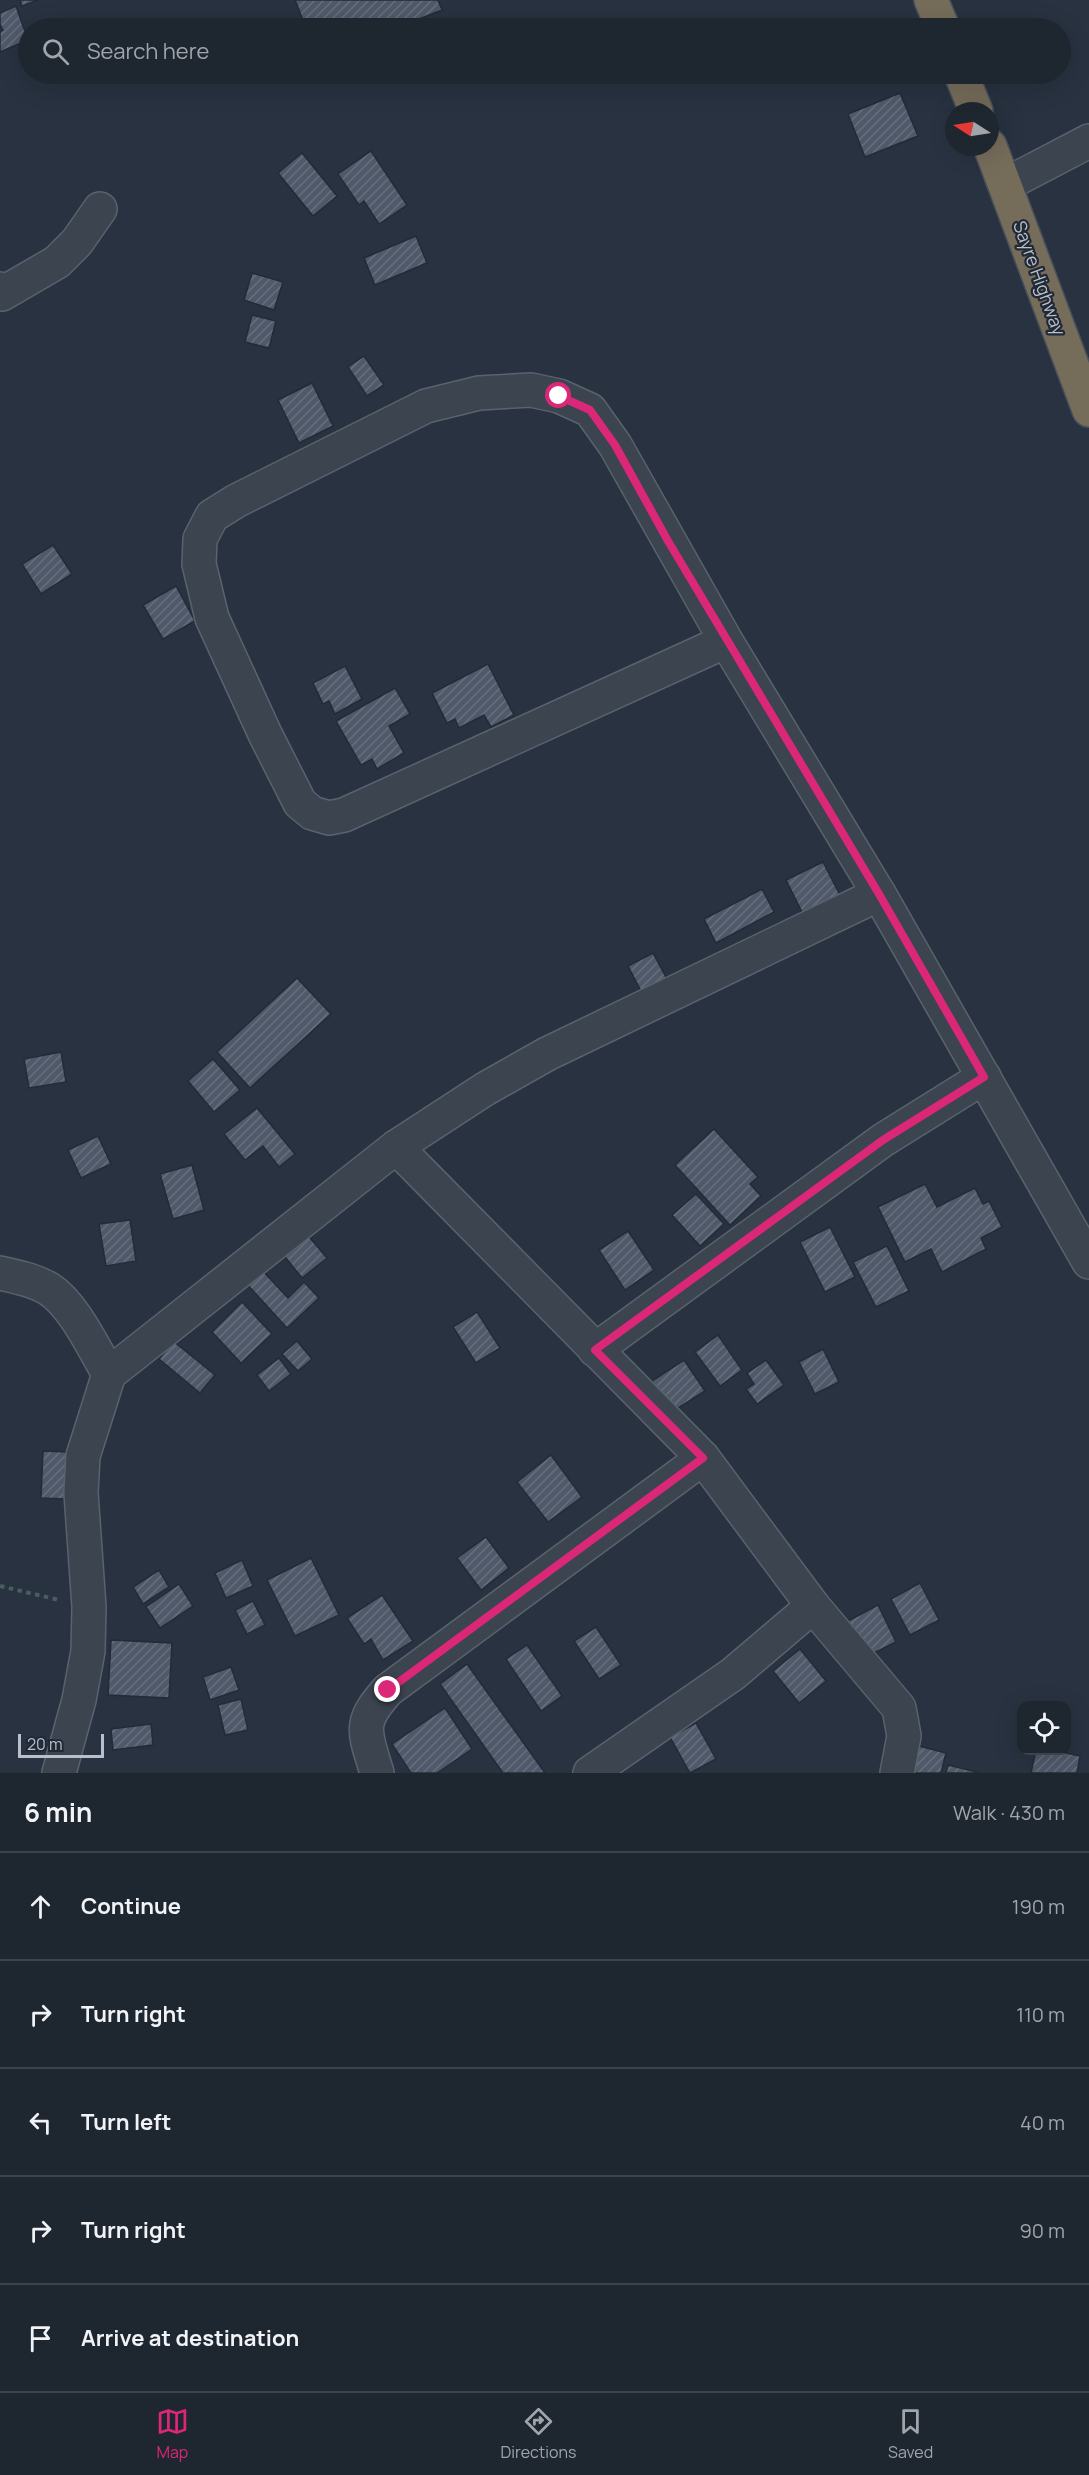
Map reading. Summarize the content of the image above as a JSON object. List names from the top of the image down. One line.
{"streets":{"highway":["Sayre Highway"]},"scale_bar":"20 m","north":"left","page":{"search":"Search here","scale":"20 m","heading":["6 min","Walk · 430 m"],"list":[["Continue","190 m"],["Turn right","110 m"],["Turn left","40 m"],["Turn right","90 m"],"Arrive at destination"],"nav":["Map","Directions","Saved"]}}
